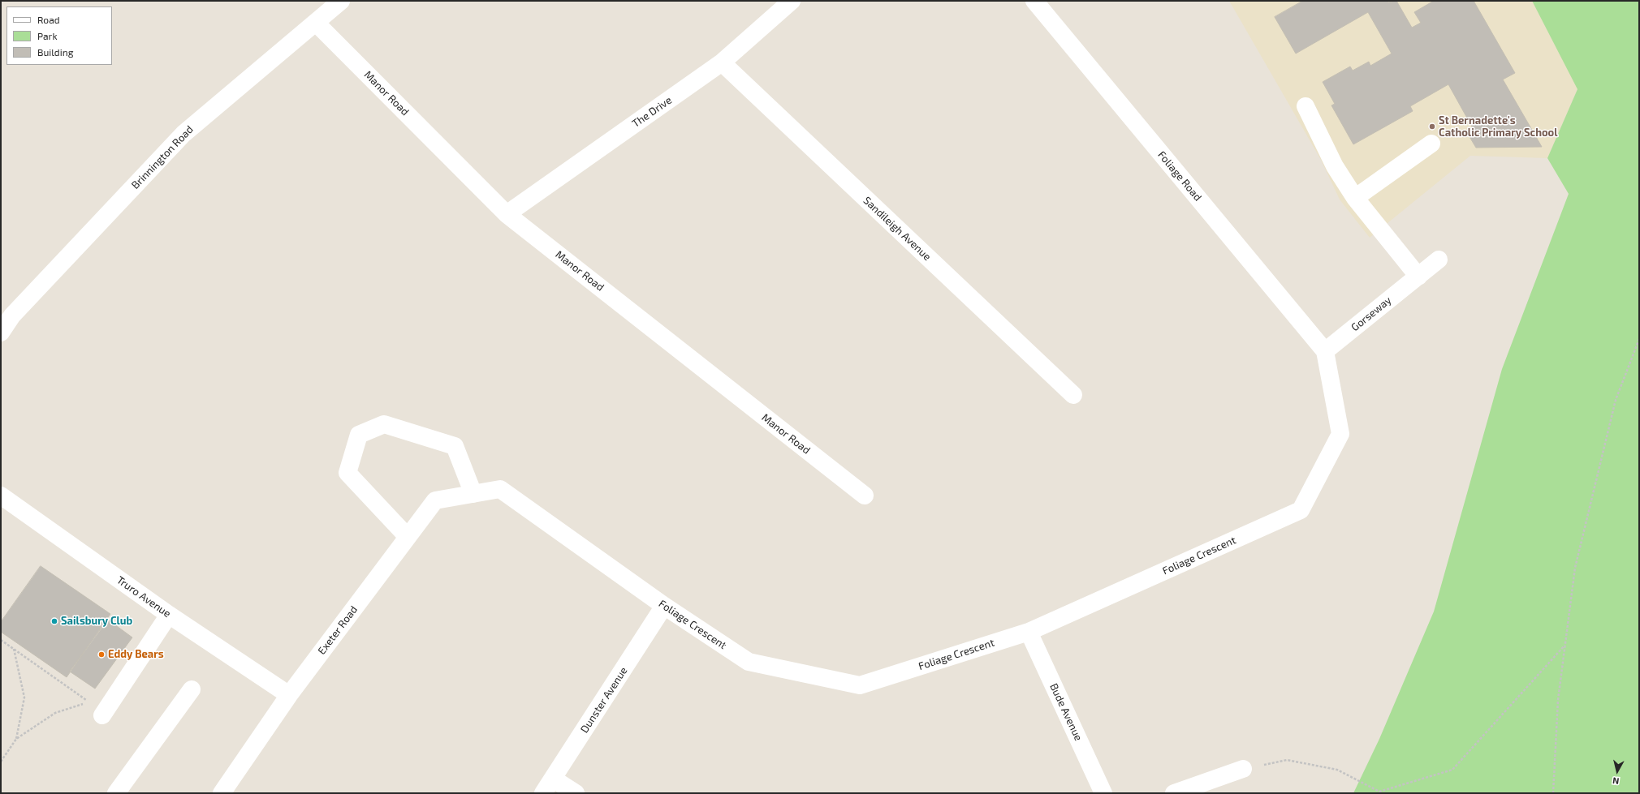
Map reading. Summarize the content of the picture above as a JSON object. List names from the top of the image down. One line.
{"streets":{"street":["Manor Road","The Drive","Brinnington Road","Foliage Road","Sandileigh Avenue","Gorseway","Foliage Crescent","Truro Avenue","Exeter Road","Dunster Avenue","Bude Avenue"]},"crossings":[["Manor Road","The Drive"],["Manor Road","Brinnington Road"],["The Drive","Sandileigh Avenue"],["Foliage Road","Gorseway"],["Foliage Road","Foliage Crescent"],["Gorseway","Foliage Crescent"],["Foliage Crescent","Exeter Road"],["Foliage Crescent","Dunster Avenue"],["Foliage Crescent","Bude Avenue"],["Truro Avenue","Exeter Road"]],"places":["St Bernadette's Catholic Primary School","Sailsbury Club","Eddy Bears"],"legend":["Road","Park","Building"],"north":"bottom"}
